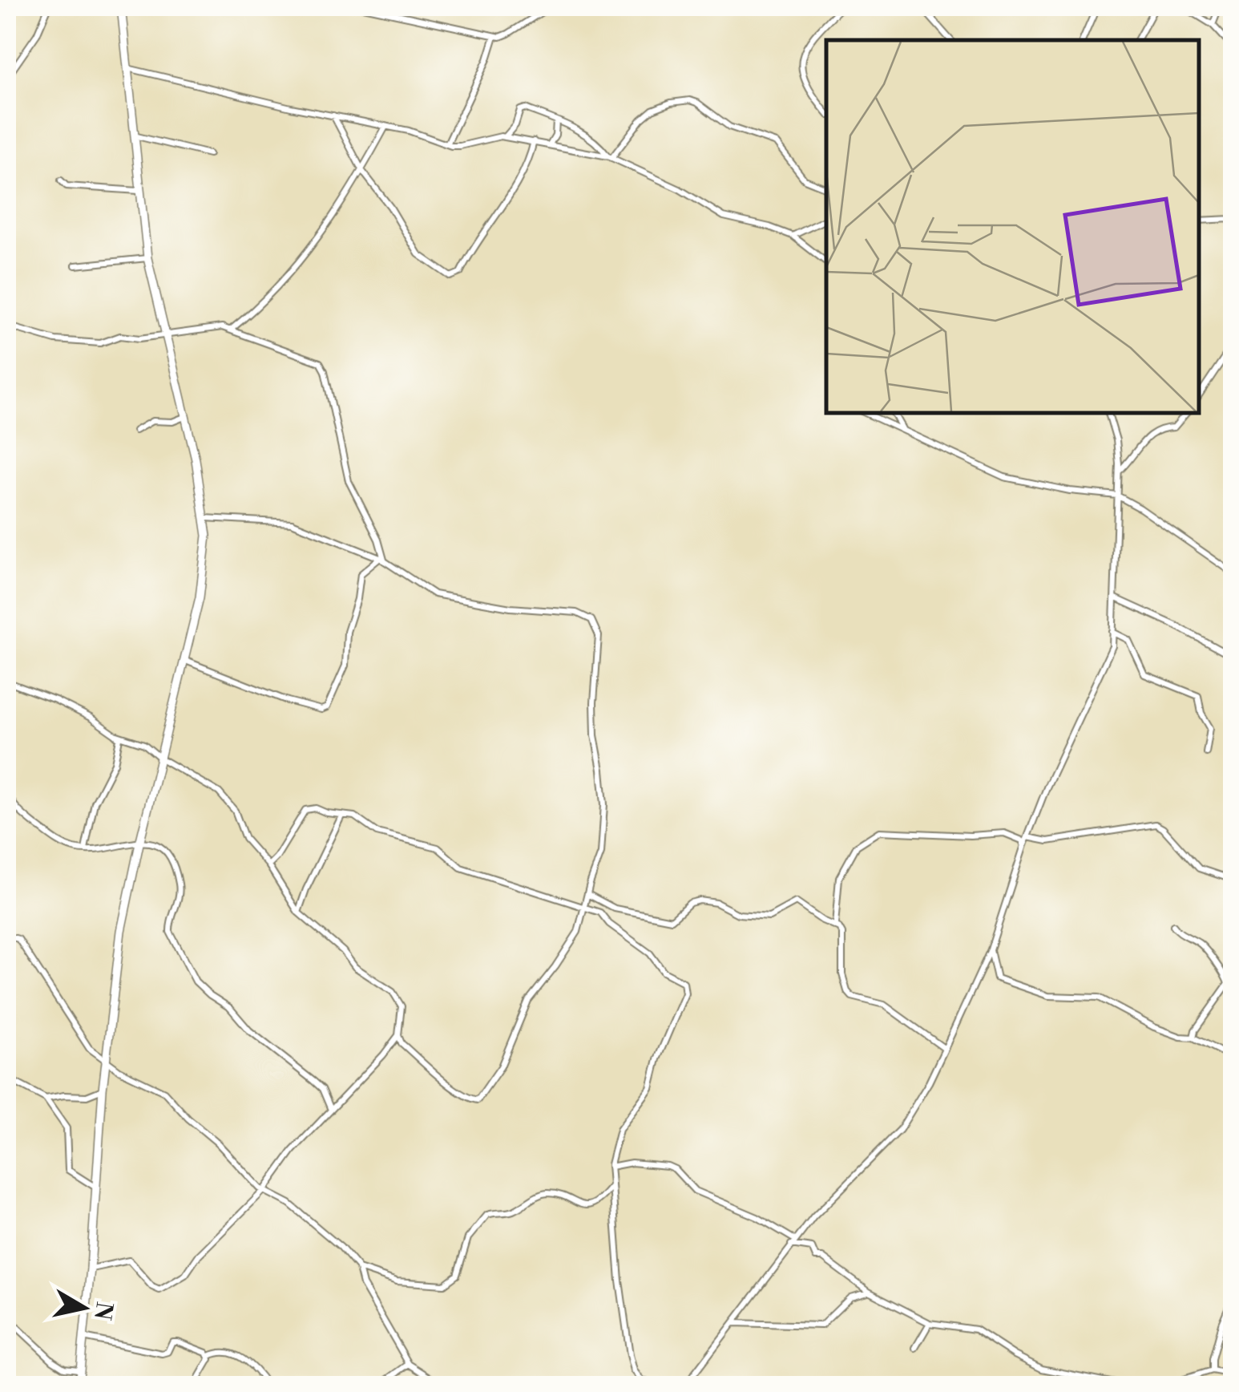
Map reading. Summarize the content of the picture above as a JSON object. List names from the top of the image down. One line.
{"north":"right"}
